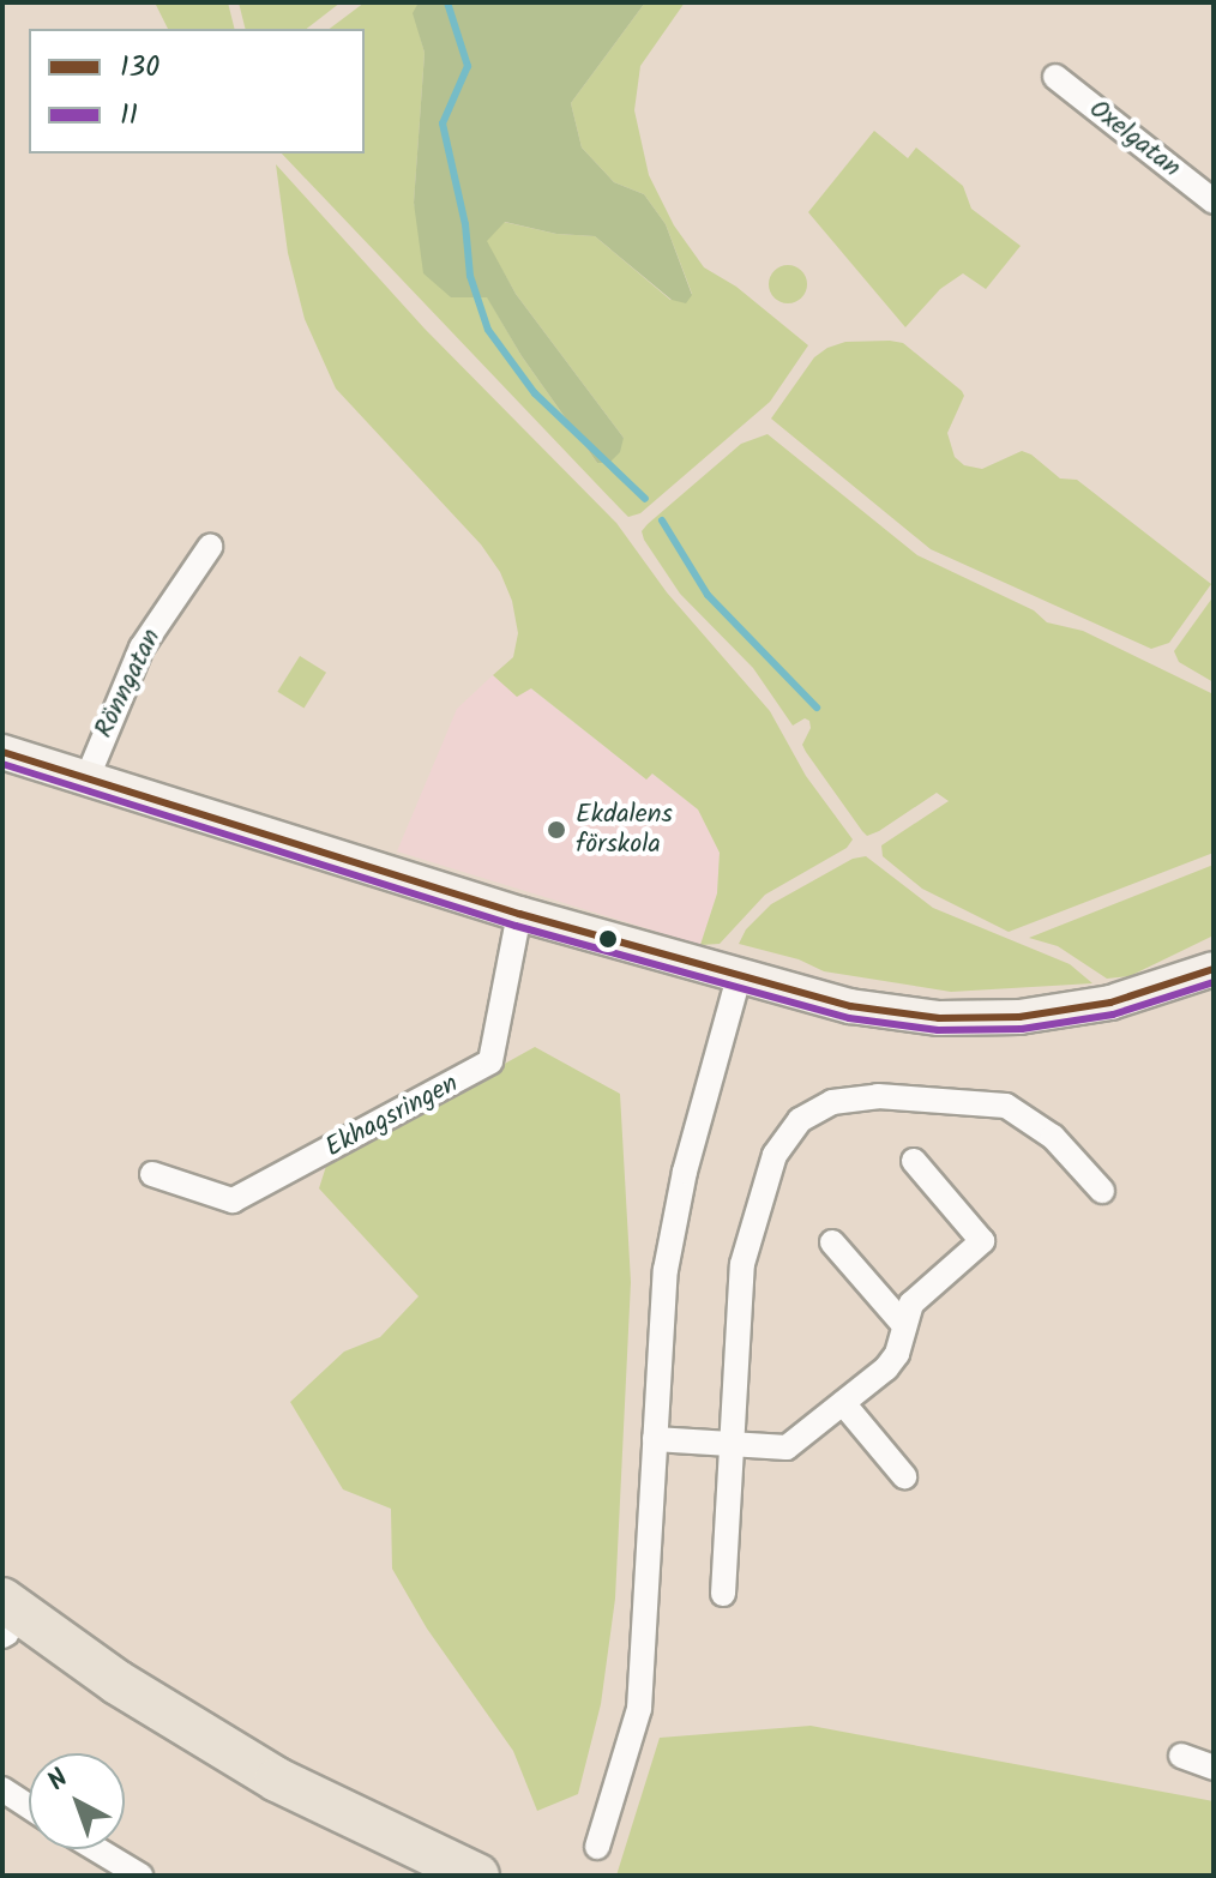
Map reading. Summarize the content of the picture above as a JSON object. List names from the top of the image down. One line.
{"streets":{"street":["Oxelgatan","Rönngatan","Ekhagsringen"]},"places":["Ekdalens förskola"],"lines":["transit line 130","transit line 11"],"legend":["130","11"],"north":"top left"}
